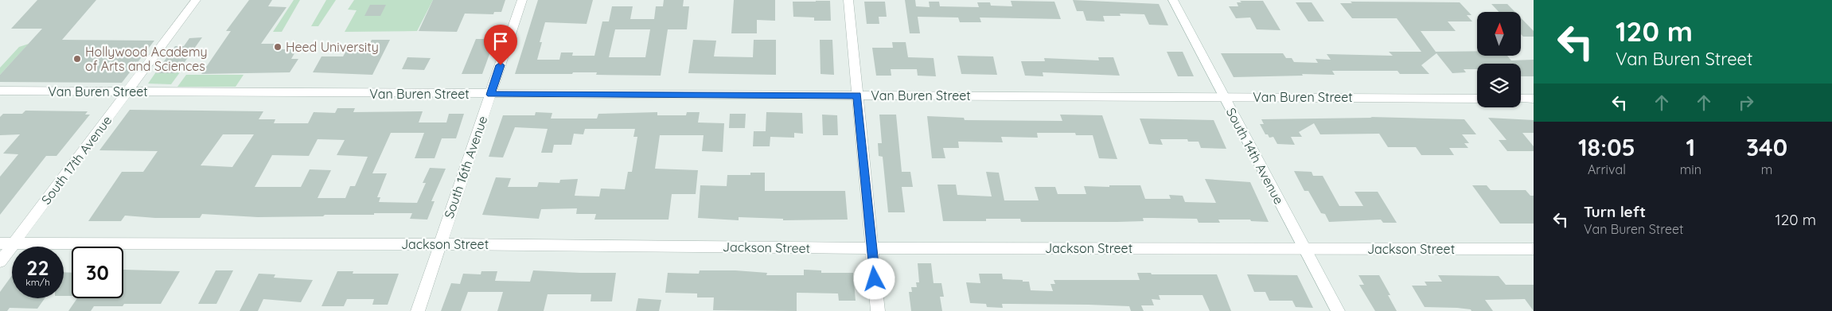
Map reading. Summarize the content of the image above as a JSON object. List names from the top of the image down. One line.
{"streets":{"street":["Van Buren Street","South 14th Avenue","South 17th Avenue","South 16th Avenue","Jackson Street"]},"crossings":[["Van Buren Street","South 14th Avenue"],["Van Buren Street","South 17th Avenue"],["Van Buren Street","South 16th Avenue"],["South 14th Avenue","Jackson Street"],["South 17th Avenue","Jackson Street"],["South 16th Avenue","Jackson Street"]],"places":["Heed University","Hollywood Academy of Arts and Sciences"],"north":"top","page":{"turn":["120 m","Van Buren Street"],"eta":["18:05","Arrival","1","min","340","m"],"list":[{"name":"Turn left","note":"Van Buren Street","value":"120 m"}],"speed":"22 km/h","limit":"30"}}
